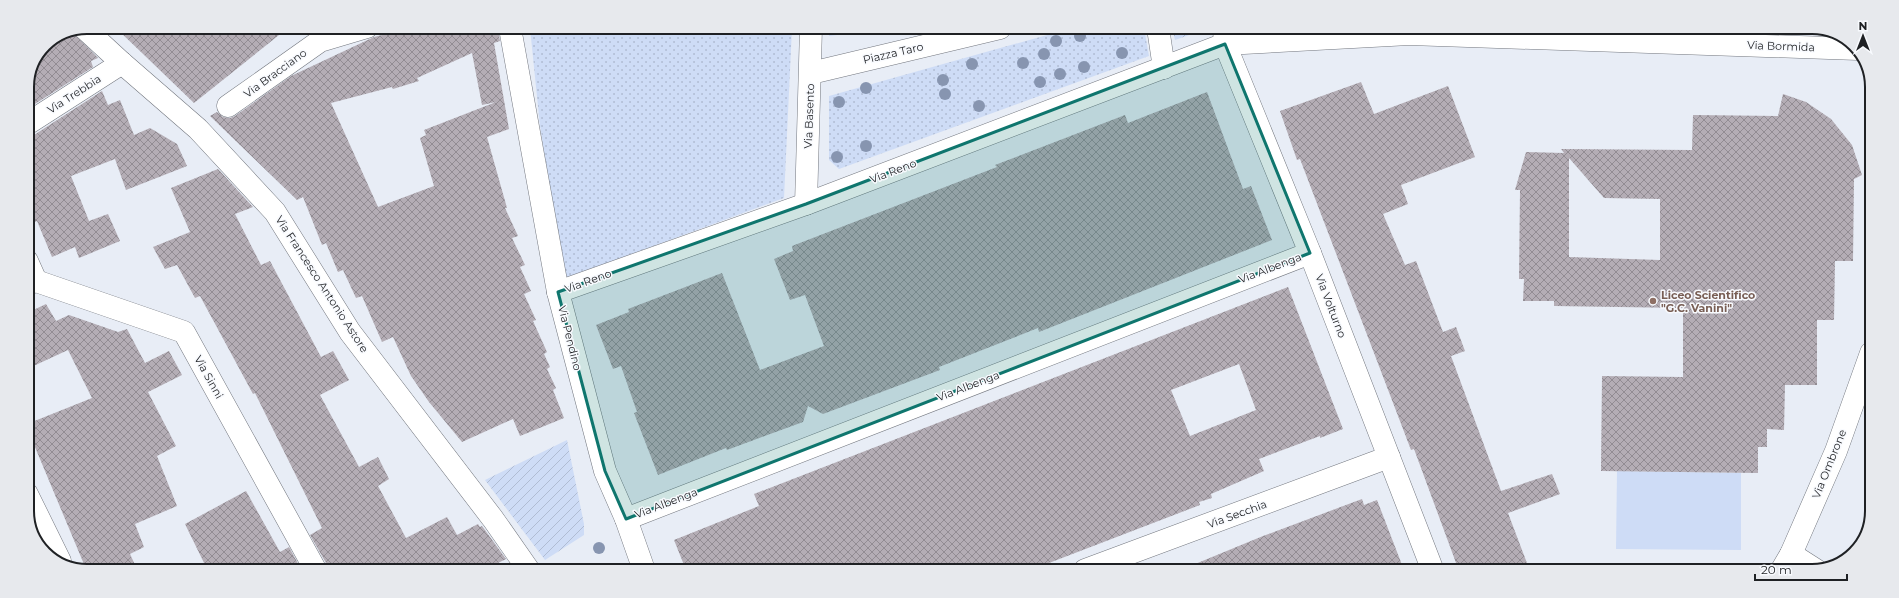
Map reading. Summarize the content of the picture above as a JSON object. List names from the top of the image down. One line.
{"streets":{"street":["Via Bormida","Piazza Taro","Via Bracciano","Via Trebbia","Via Basento","Via Reno","Via Albenga","Via Francesco Antonio Astore","Via Volturno","Via Pendino","Via Sinni","Via Ombrone","Via Secchia"]},"crossings":[["Via Bormida","Via Reno"],["Via Bormida","Via Volturno"],["Piazza Taro","Via Basento"],["Via Trebbia","Via Francesco Antonio Astore"],["Via Basento","Via Reno"],["Via Reno","Via Volturno"],["Via Reno","Via Pendino"],["Via Albenga","Via Volturno"],["Via Albenga","Via Pendino"],["Via Volturno","Via Secchia"]],"places":["Liceo Scientifico \"G.C. Vanini\""],"scale_bar":"20 m","north":"top"}
